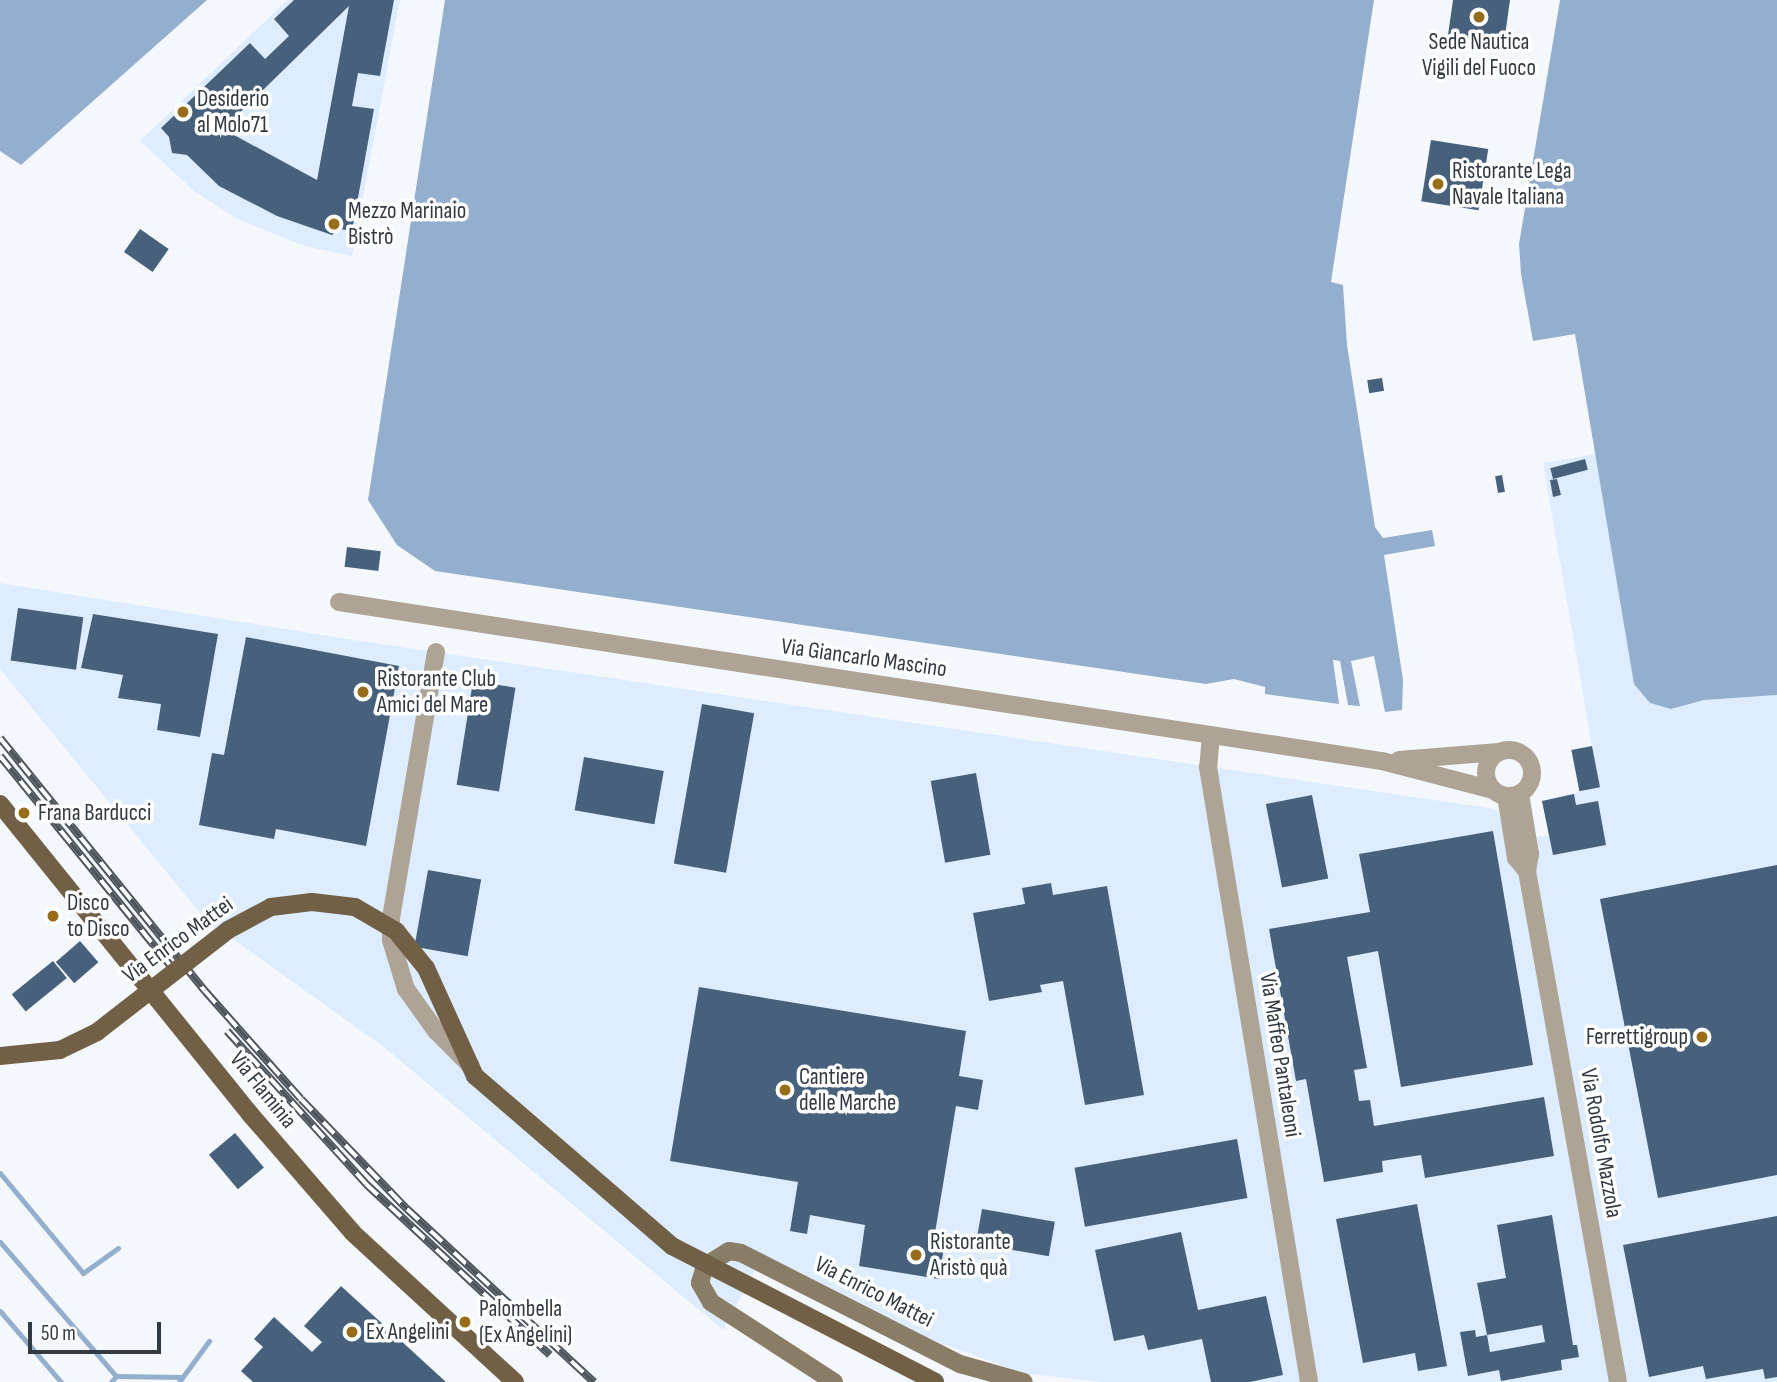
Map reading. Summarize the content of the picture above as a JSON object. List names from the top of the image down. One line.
{"streets":{"main road":["Via Enrico Mattei","Via Flaminia"],"street":["Via Giancarlo Mascino","Via Maffeo Pantaleoni","Via Rodolfo Mazzola"]},"crossings":[["Via Giancarlo Mascino","Via Maffeo Pantaleoni"],["Via Giancarlo Mascino","Via Rodolfo Mazzola"]],"places":["Sede Nautica Vigili del Fuoco","Desiderio al Molo71","Ristorante Lega Navale Italiana","Mezzo Marinaio Bistrò","Ristorante Club Amici del Mare","Frana Barducci","Disco to Disco","Ferrettigroup","Cantiere delle Marche","Ristorante Aristò quà","Palombella (Ex Angelini)","Ex Angelini"],"scale_bar":"50 m"}
